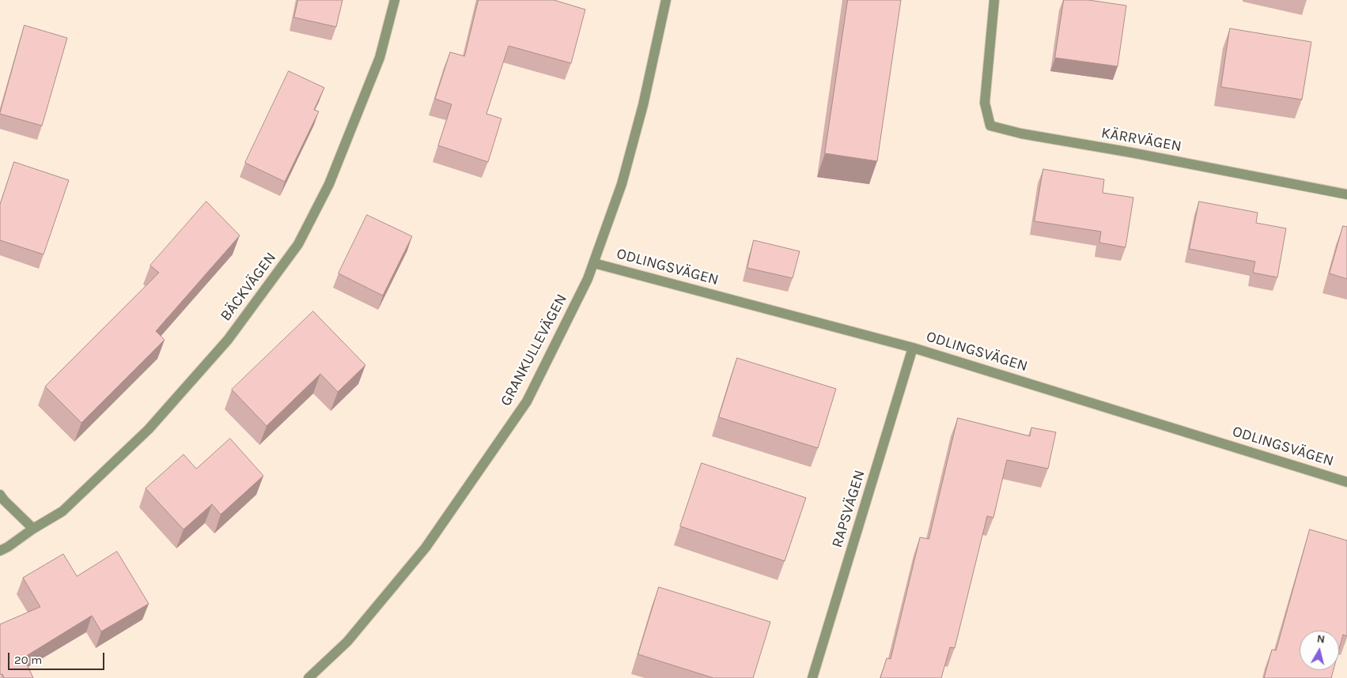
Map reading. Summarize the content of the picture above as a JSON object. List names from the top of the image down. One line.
{"streets":{"street":["KÄRRVÄGEN","ODLINGSVÄGEN","BÄCKVÄGEN","GRANKULLEVÄGEN","RAPSVÄGEN"]},"crossings":[["ODLINGSVÄGEN","GRANKULLEVÄGEN"],["ODLINGSVÄGEN","RAPSVÄGEN"]],"scale_bar":"20 m","north":"top"}
